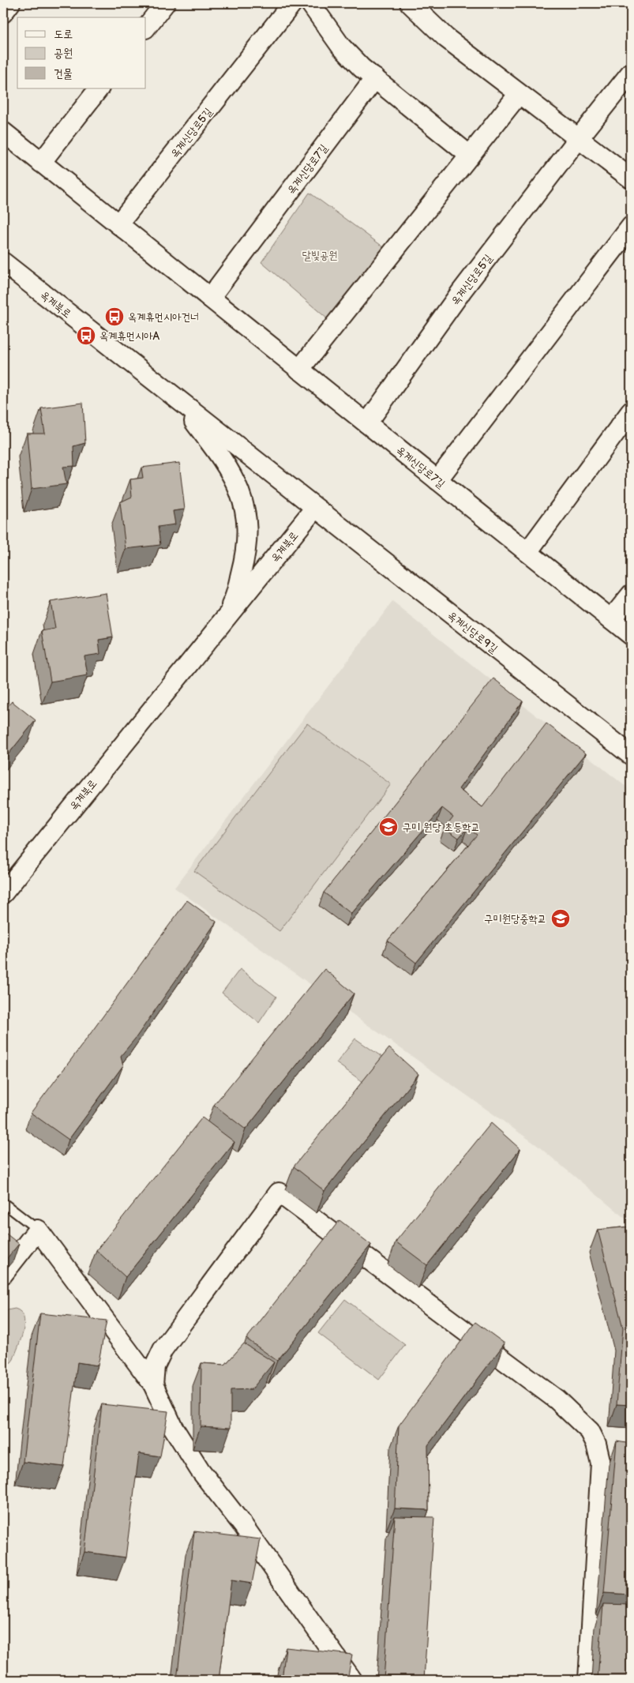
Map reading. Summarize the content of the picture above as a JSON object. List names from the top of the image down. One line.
{"streets":{"street":["옥계신당로5길","옥계신당로7길","옥계북로","옥계신당로9길"]},"crossings":[["옥계신당로5길","옥계신당로7길"],["옥계북로","옥계신당로9길"]],"parks":["달빛공원"],"places":{"bus stop":["옥계휴먼시아건너","옥계휴먼시아A"],"school or university":["구미 원당 초등학교","구미원당중학교"]},"legend":["도로","공원","건물"]}
